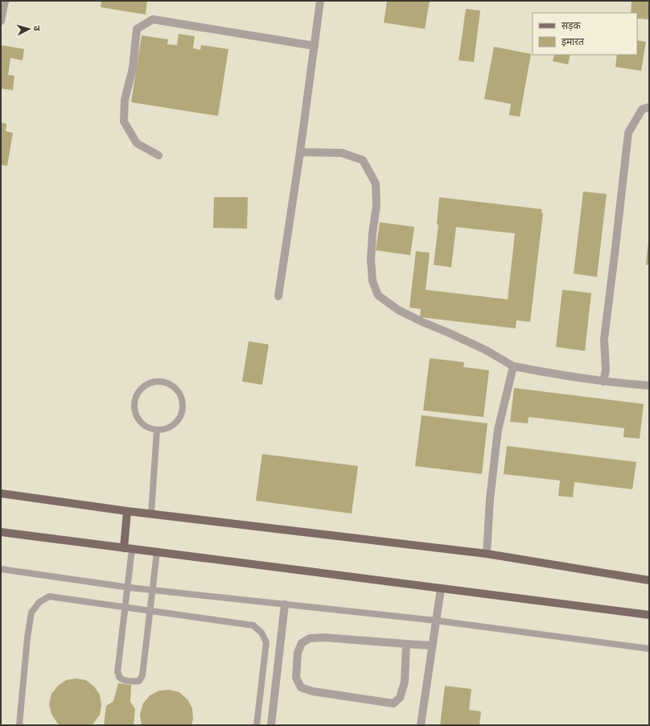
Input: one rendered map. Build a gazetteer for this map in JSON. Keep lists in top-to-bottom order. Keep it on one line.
{"legend":["सड़क","इमारत"],"north":"right"}
